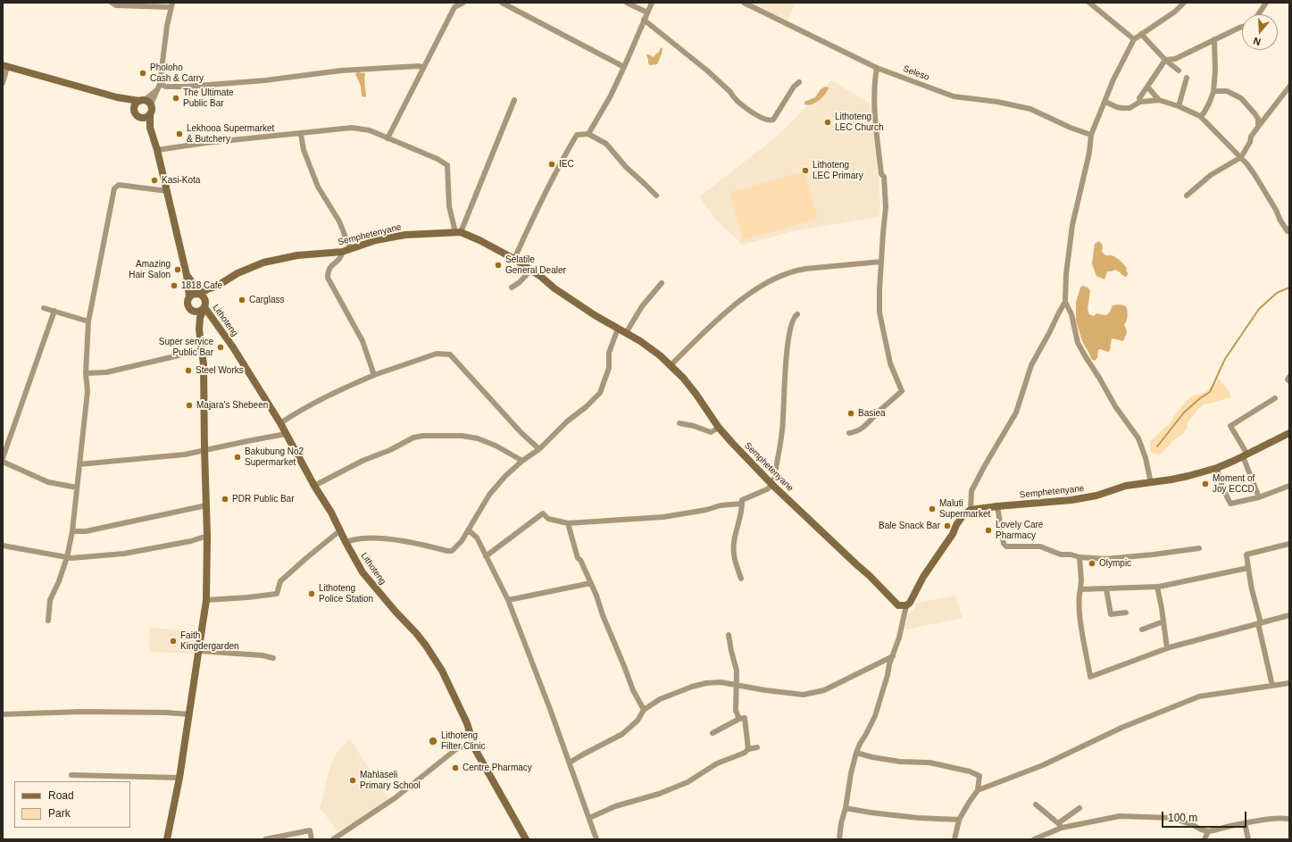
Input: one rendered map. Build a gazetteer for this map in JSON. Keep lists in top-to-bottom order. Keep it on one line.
{"streets":{"main road":["Semphetenyane","Lithoteng"],"street":["Seleso"]},"places":["Pholoho Cash & Carry","The Ultimate Public Bar","Lithoteng LEC Church","Lekhooa Supermarket & Butchery","IEC","Lithoteng LEC Primary","Kasi-Kota","Selatile General Dealer","Amazing Hair Salon","1818 Cafe","Carglass","Super service Public Bar","Steel Works","Majara's Shebeen","Basiea","Bakubung No2 Supermarket","Moment of Joy ECCD","PDR Public Bar","Maluti Supermarket","Bale Snack Bar","Lovely Care Pharmacy","Olympic","Lithoteng Police Station","Faith Kingdergarden","Lithoteng Filter Clinic","Centre Pharmacy","Mahlaseli Primary School"],"legend":["Road","Park"],"scale_bar":"100 m","north":"bottom"}
